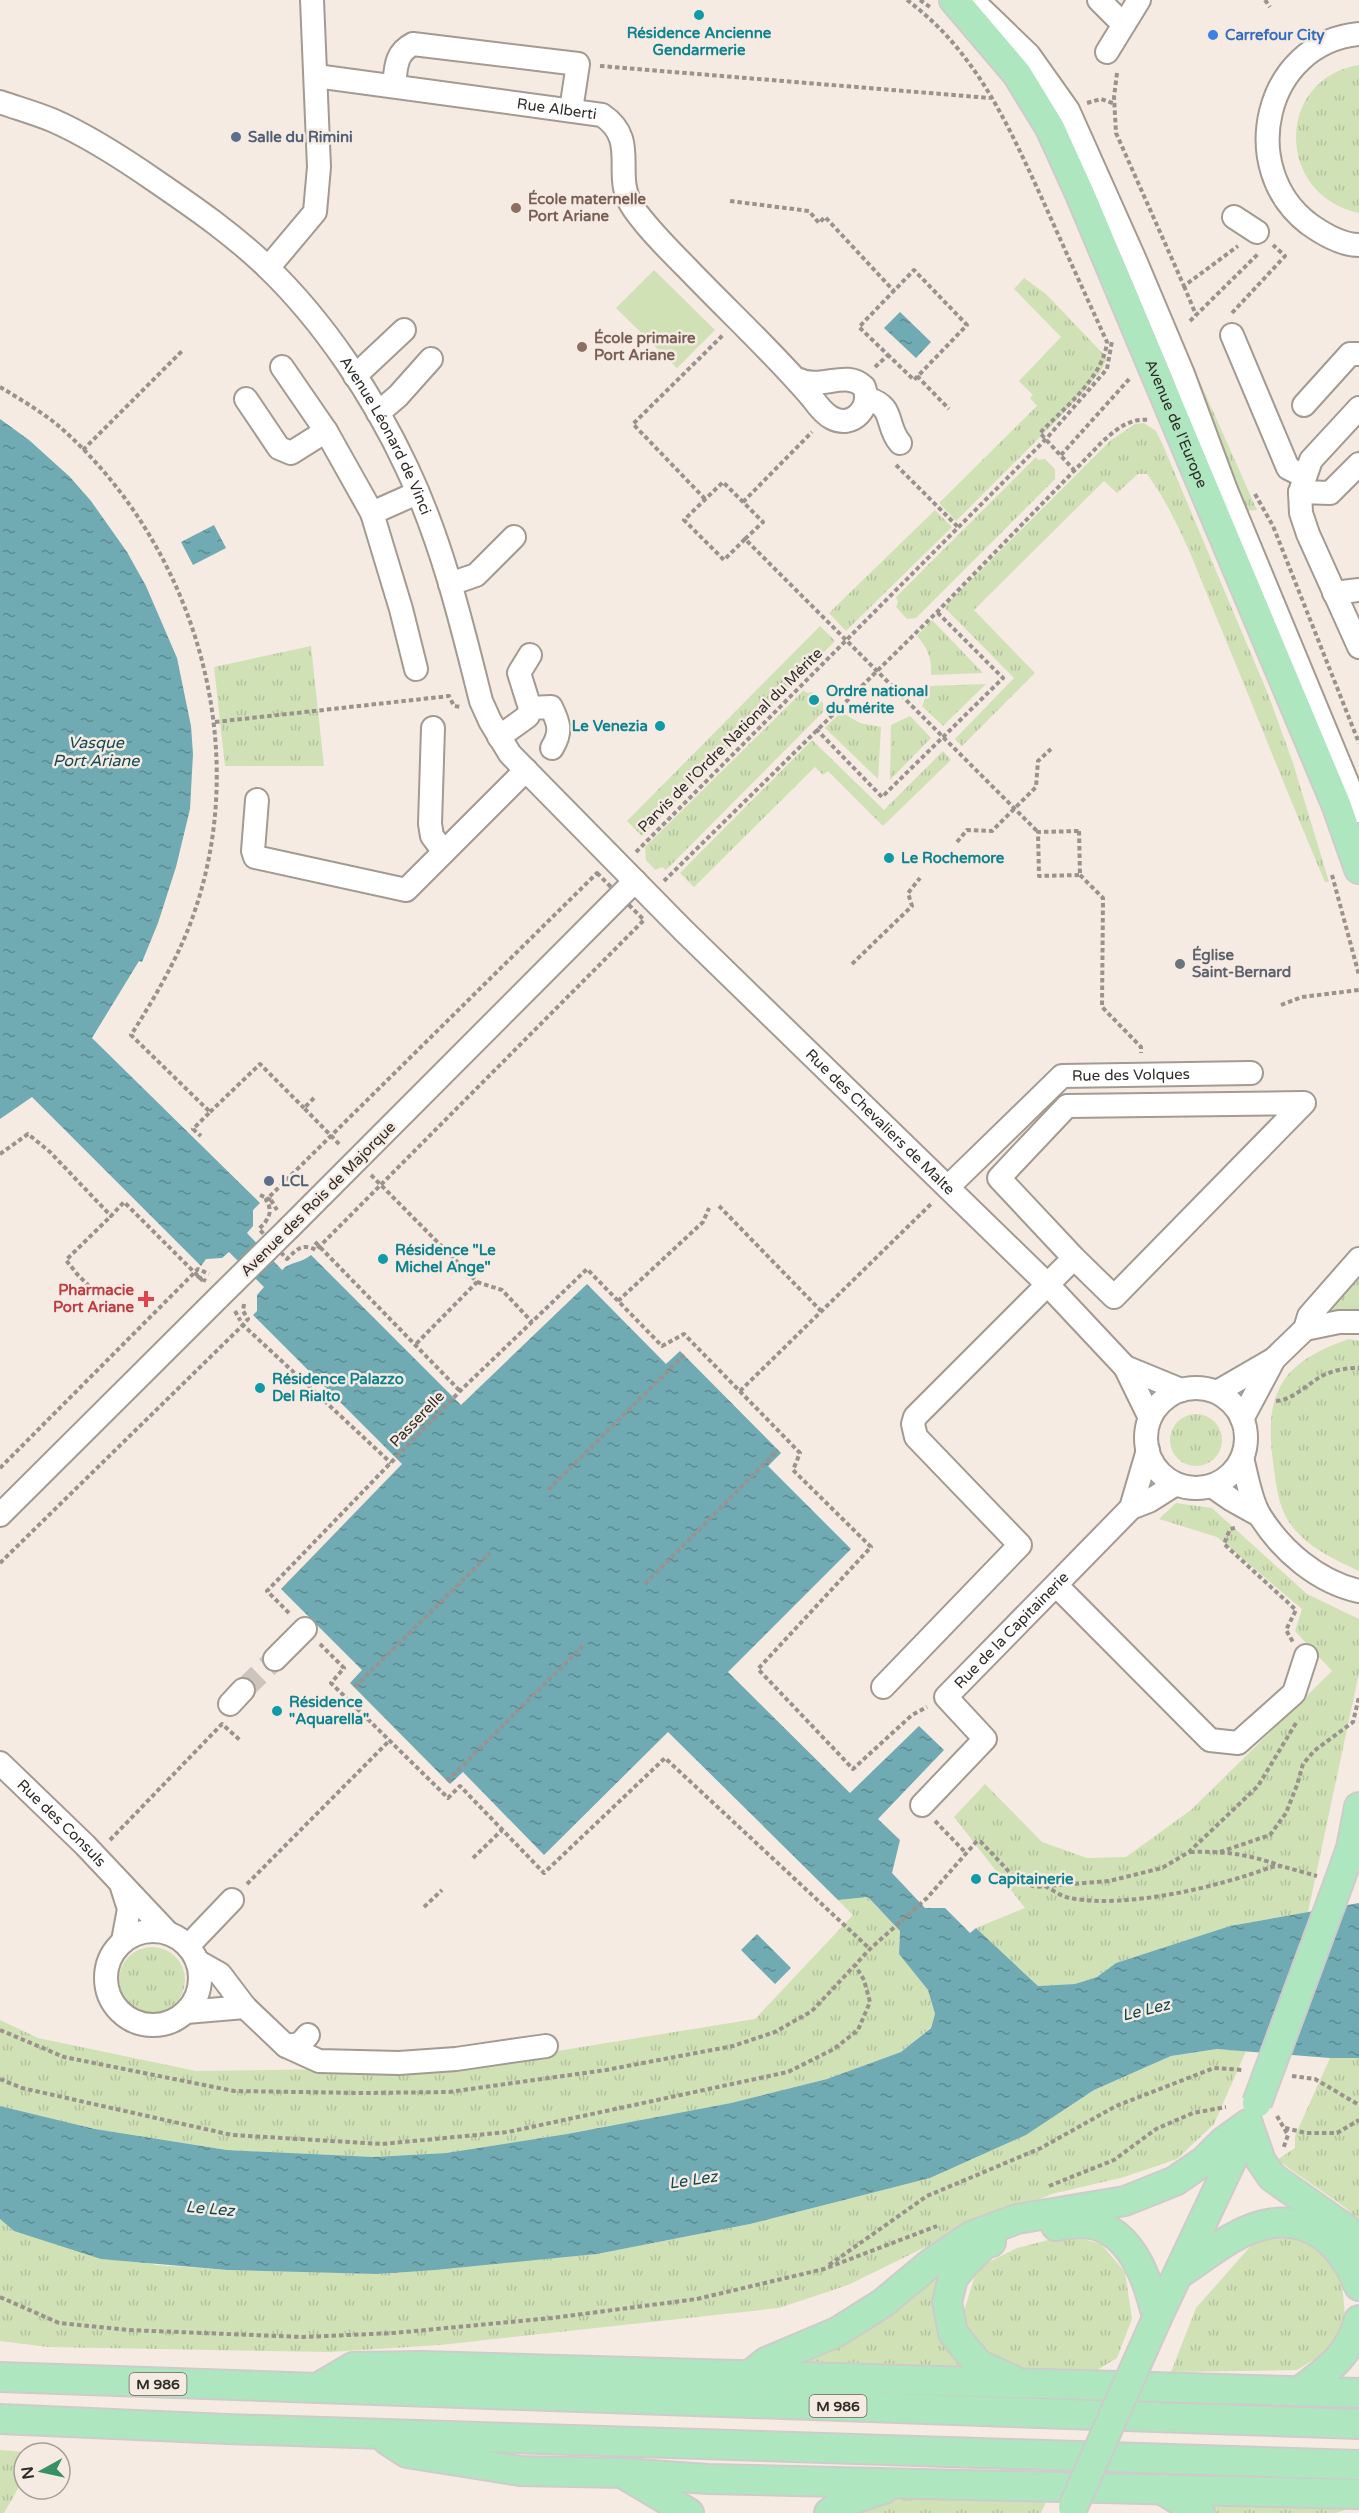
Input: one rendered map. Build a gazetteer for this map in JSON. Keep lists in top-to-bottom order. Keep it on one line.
{"streets":{"main road":["Avenue de l'Europe","M 986"],"street":["Rue Alberti","Avenue Léonard de Vinci","Rue des Volques","Rue des Chevaliers de Malte","Avenue des Rois de Majorque","Rue de la Capitainerie","Rue des Consuls"],"path":["Parvis de l'Ordre National du Mérite","Passerelle"]},"crossings":[["Avenue Léonard de Vinci","Rue des Chevaliers de Malte"],["Avenue Léonard de Vinci","Avenue des Rois de Majorque"],["Rue des Volques","Rue des Chevaliers de Malte"],["Rue des Chevaliers de Malte","Avenue des Rois de Majorque"]],"water":["Vasque Port Ariane","Le Lez"],"places":{"other":["Résidence Ancienne Gendarmerie","Carrefour City","Salle du Rimini","École maternelle Port Ariane","École primaire Port Ariane","Ordre national du mérite","Le Venezia","Le Rochemore","Église Saint-Bernard","LCL","Résidence \"Le Michel Ange\"","Résidence Palazzo Del Rialto","Résidence \"Aquarella\"","Capitainerie"],"health":["Pharmacie Port Ariane"]},"north":"left"}
